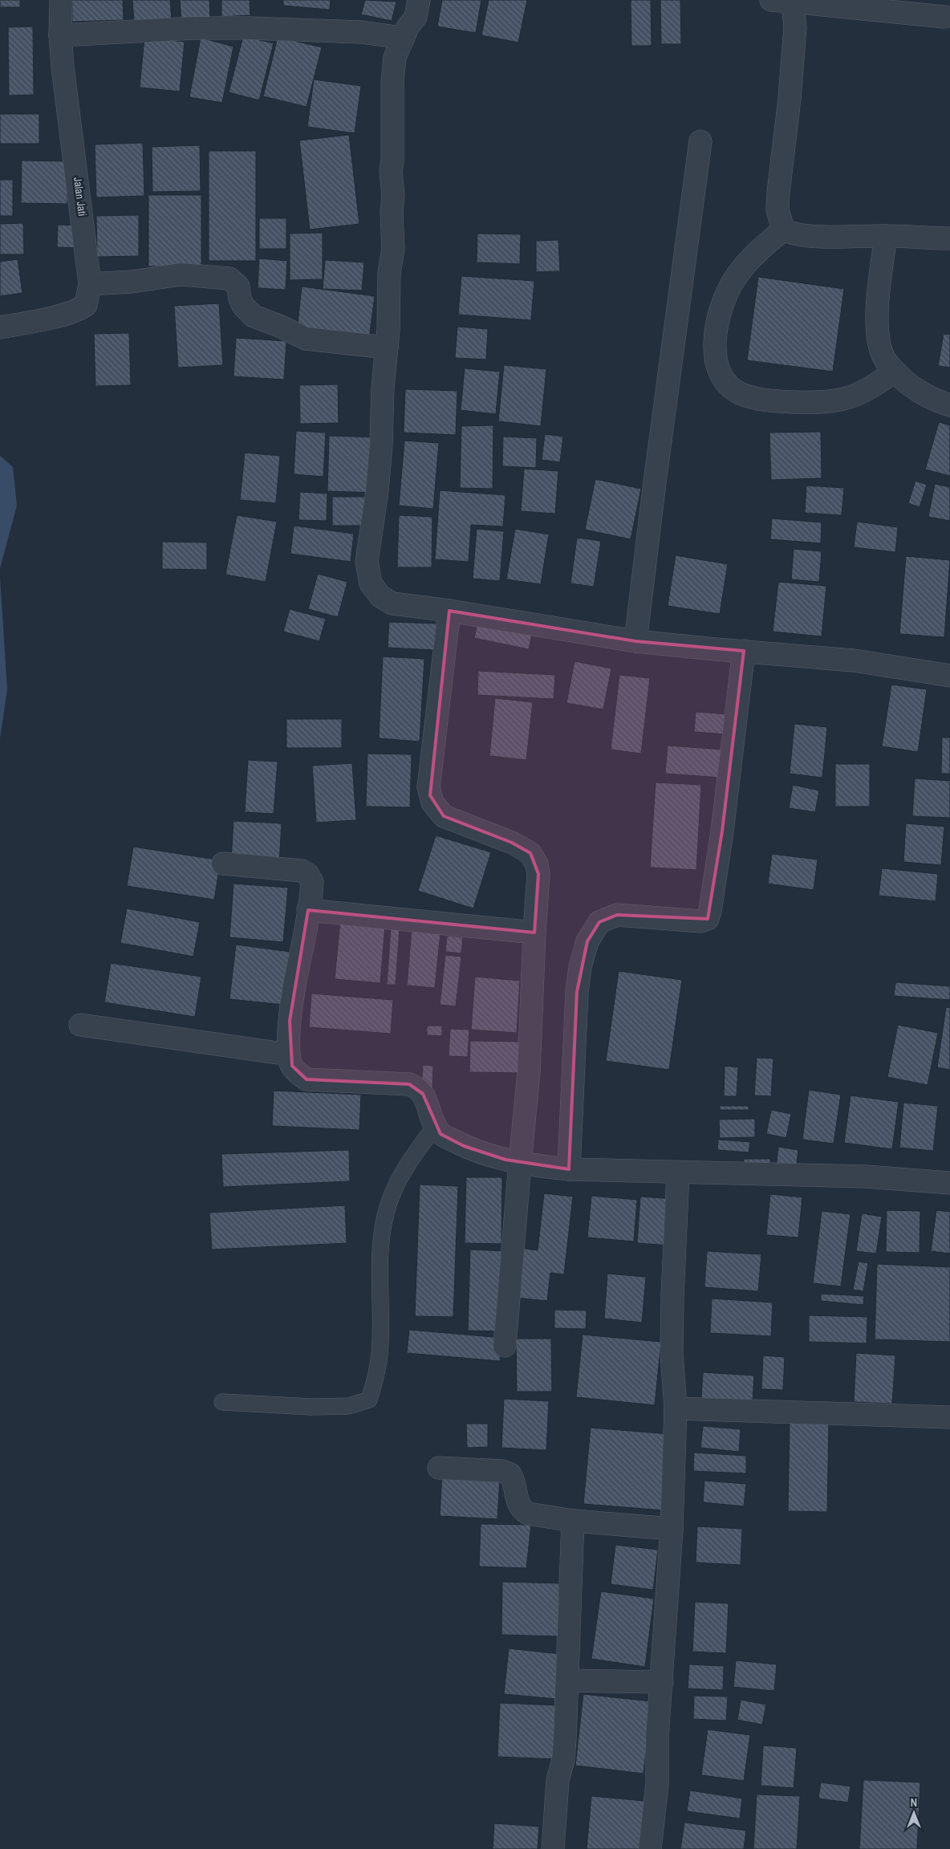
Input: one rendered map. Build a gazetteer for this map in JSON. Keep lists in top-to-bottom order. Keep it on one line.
{"streets":{"street":["Jalan Jati"]},"north":"top"}
